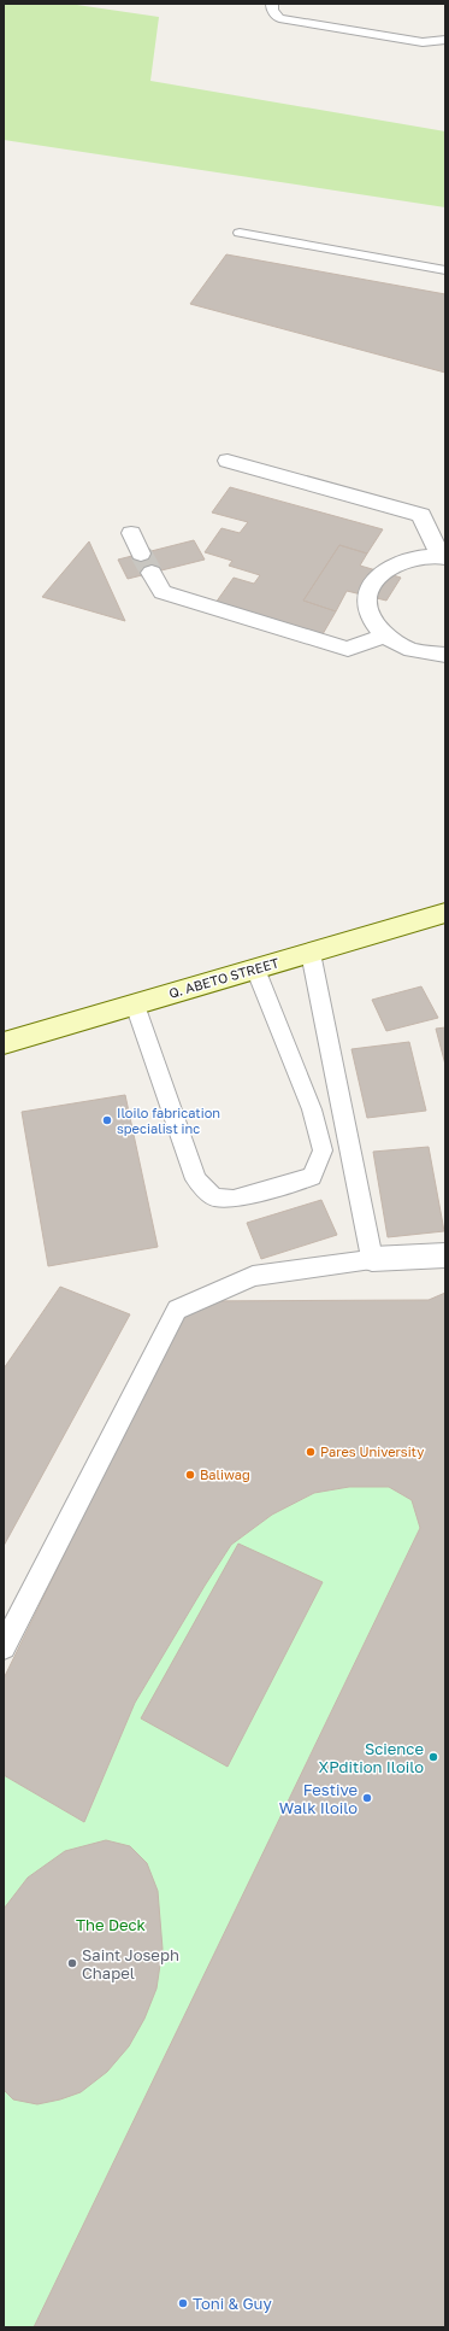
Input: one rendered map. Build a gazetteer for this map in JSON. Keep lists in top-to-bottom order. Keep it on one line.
{"streets":{"main road":["Q. ABETO STREET"]},"parks":["The Deck"],"places":["Iloilo fabrication specialist inc","Pares University","Baliwag","Science XPdition Iloilo","Festive Walk Iloilo","Saint Joseph Chapel","Toni & Guy"]}
